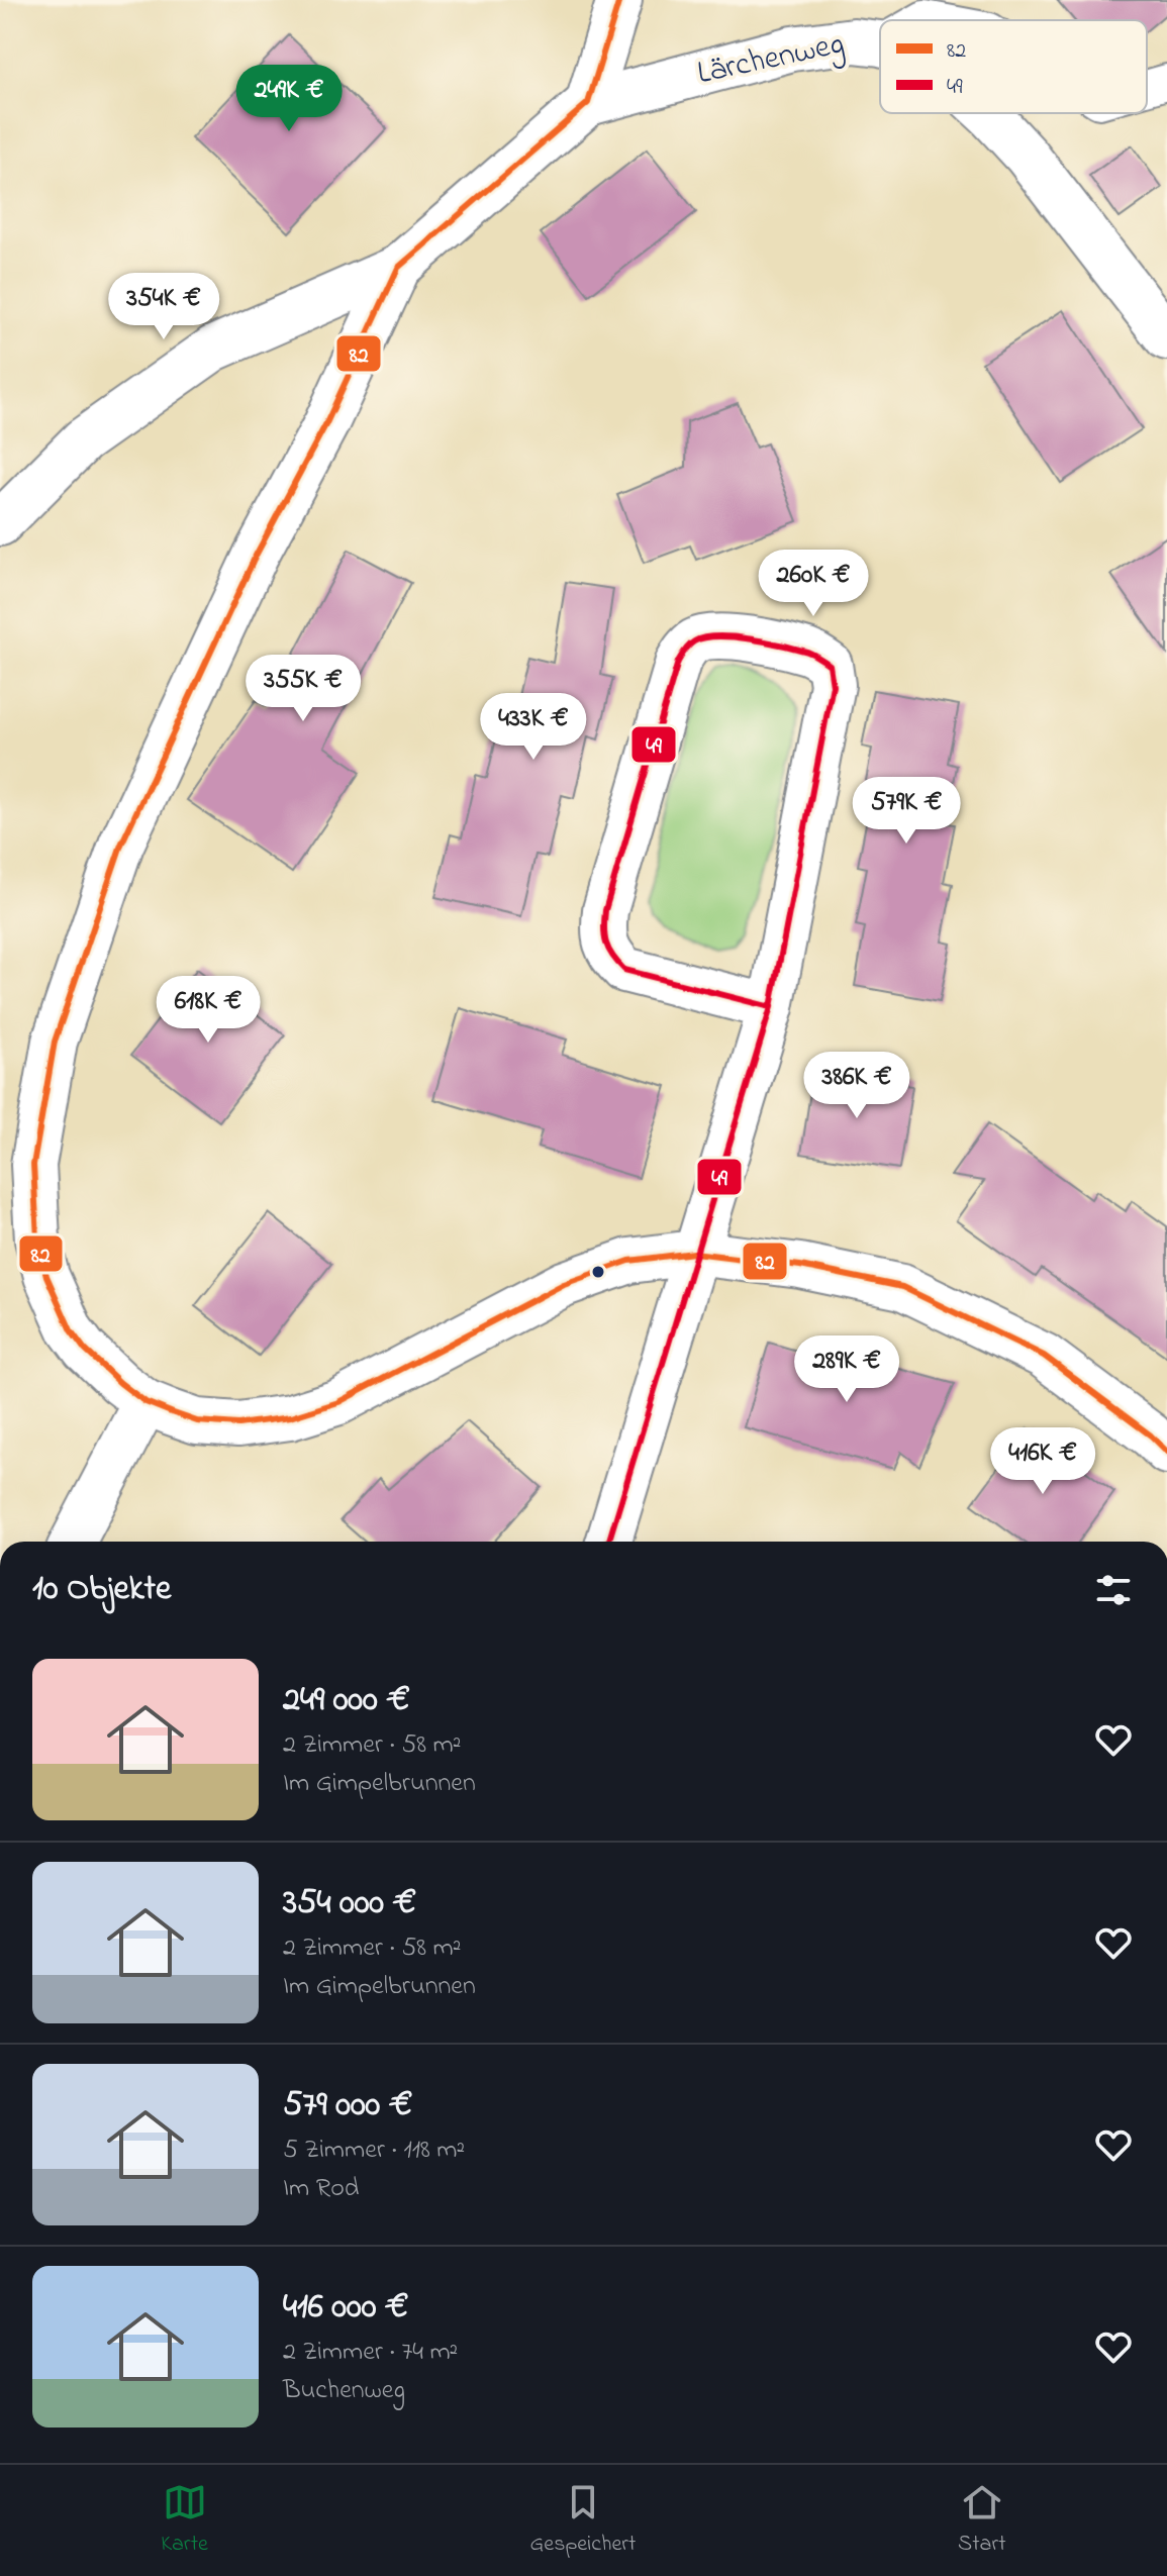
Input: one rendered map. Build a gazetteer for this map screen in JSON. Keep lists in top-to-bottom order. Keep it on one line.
{"streets":{"street":["Lärchenweg"]},"lines":["transit line 82","transit line 49"],"legend":["82","49"],"page":{"price":["249K €","354K €","260K €","355K €","433K €","579K €","618K €","386K €","289K €","416K €"],"heading":"10 Objekte","list":[{"name":"249 000 €","note":"2 Zimmer · 58 m² · Im Gimpelbrunnen"},{"name":"354 000 €","note":"2 Zimmer · 58 m² · Im Gimpelbrunnen"},{"name":"579 000 €","note":"5 Zimmer · 118 m² · Im Rod"},{"name":"416 000 €","note":"2 Zimmer · 74 m² · Buchenweg"}],"tabs":["Karte","Gespeichert","Start"]}}
